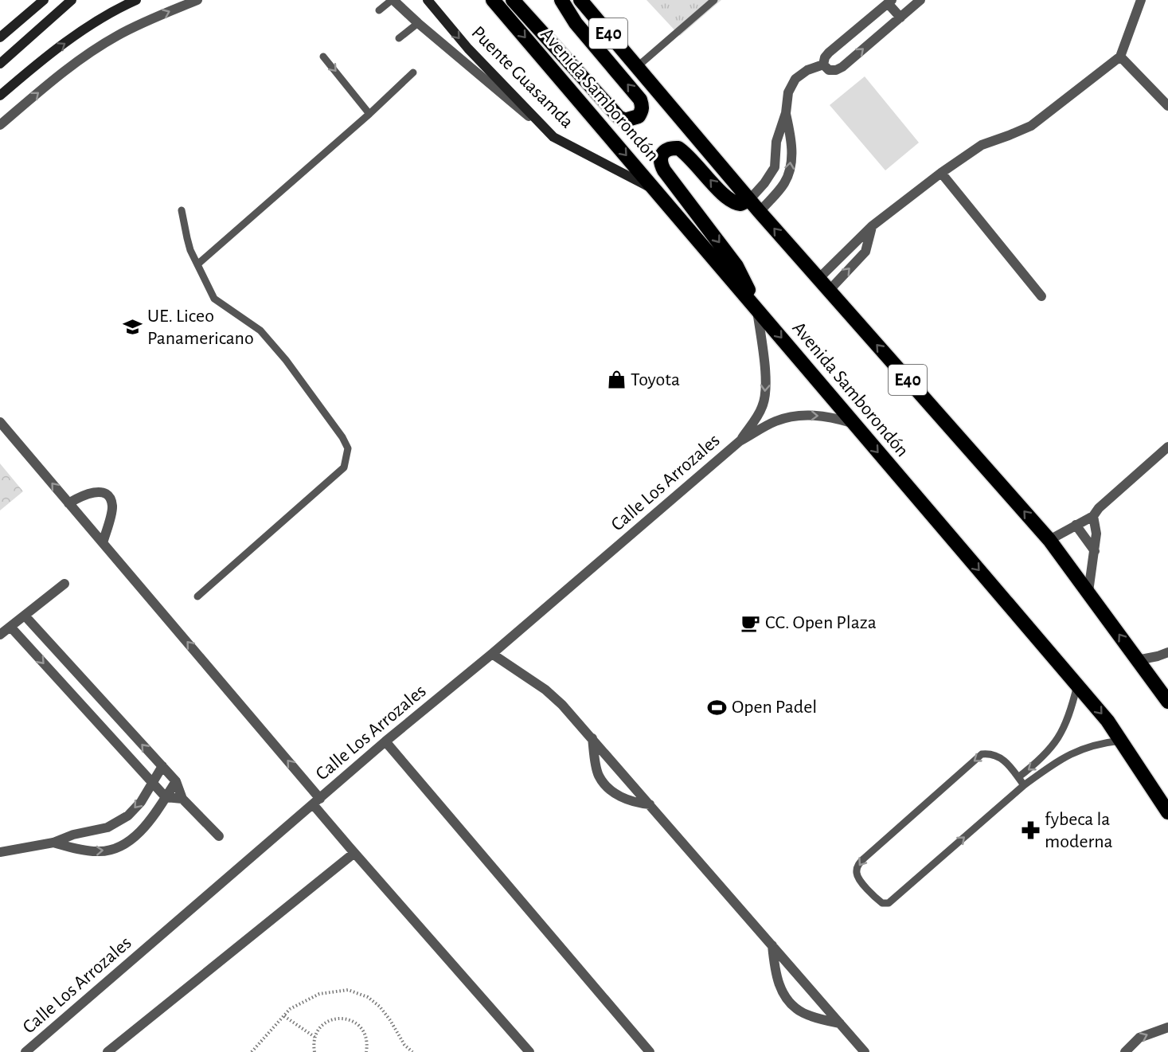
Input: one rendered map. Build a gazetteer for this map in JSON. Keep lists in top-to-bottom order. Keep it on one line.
{"streets":{"highway":["E40","Avenida Samborondón"],"main road":["Puente Guasamda"],"street":["Calle Los Arrozales"]},"crossings":[["Puente Guasamda","Avenida Samborondón"],["Avenida Samborondón","Calle Los Arrozales"]],"one_way":["Puente Guasamda"],"places":{"school or university":["UE. Liceo Panamericano"],"shop":["Toyota"],"cafe":["CC. Open Plaza"],"sports":["Open Padel"],"pharmacy":["fybeca la moderna"]}}
